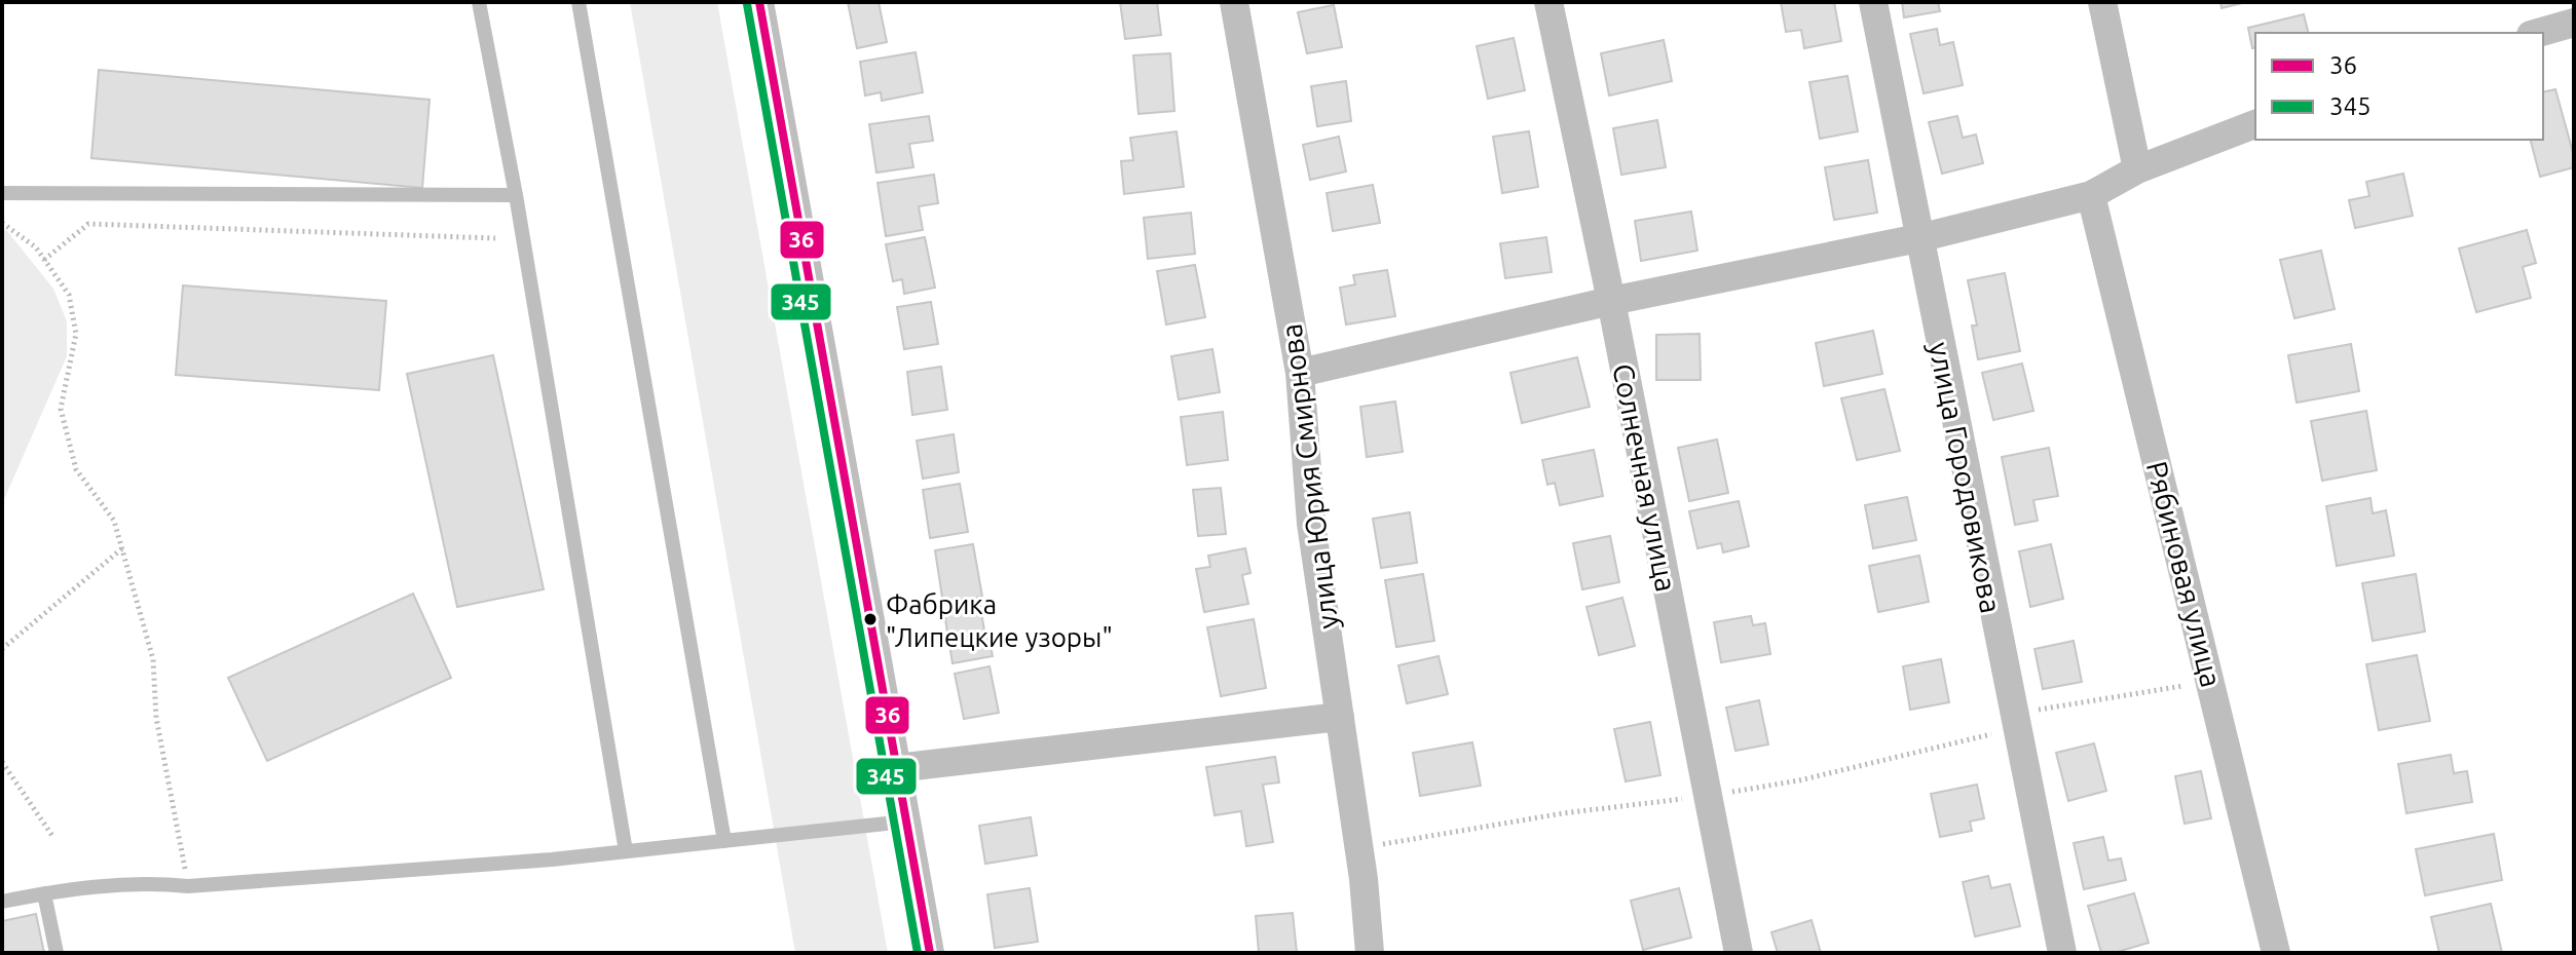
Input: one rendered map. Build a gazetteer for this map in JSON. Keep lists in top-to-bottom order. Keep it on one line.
{"streets":{"street":["улица Юрия Смирнова","Солнечная улица","улица Городовикова","Рябиновая улица"]},"places":["Фабрика \"Липецкие узоры\""],"lines":["transit line 36","transit line 345"],"legend":["36","345"]}
